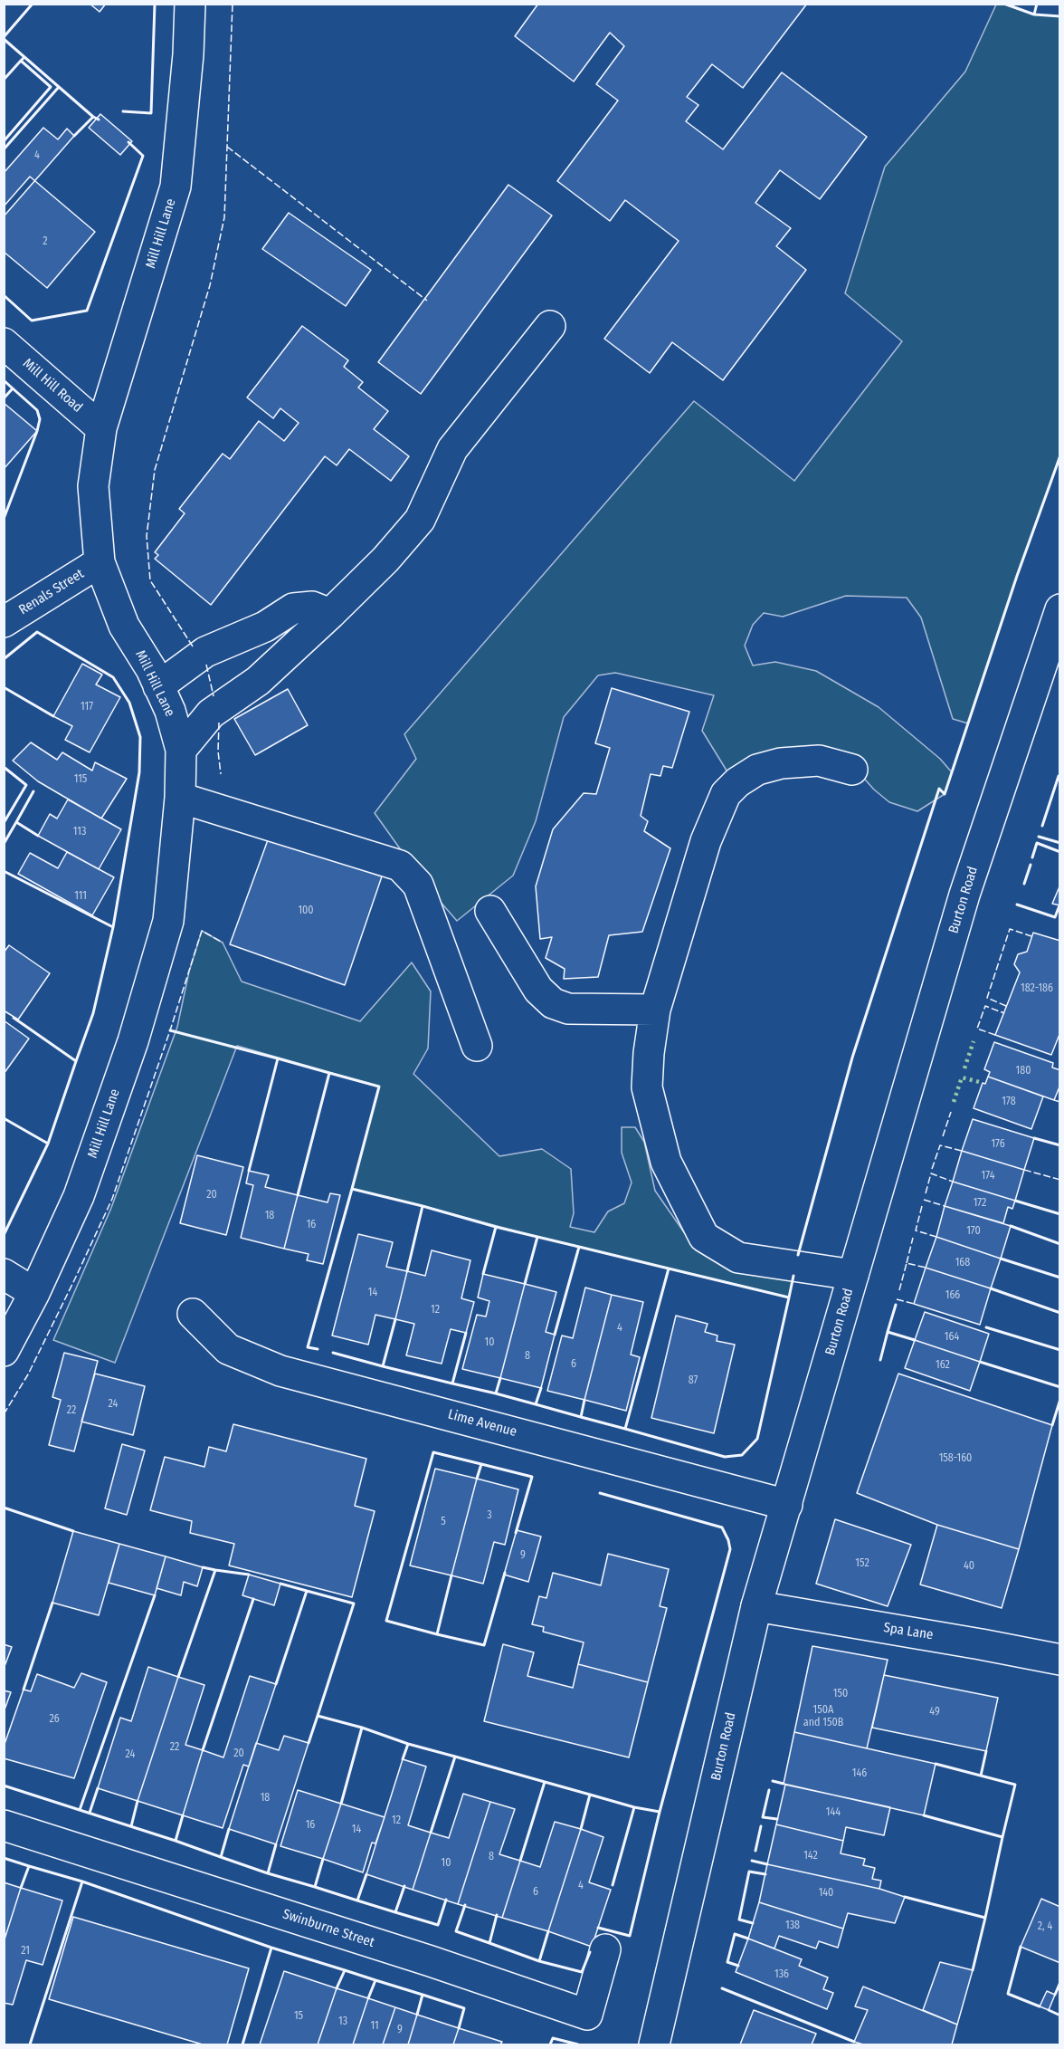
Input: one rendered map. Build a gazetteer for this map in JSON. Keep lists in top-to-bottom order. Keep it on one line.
{"streets":{"street":["Mill Hill Lane","Mill Hill Road","Renals Street","Burton Road","Lime Avenue","Spa Lane","Swinburne Street"]},"crossings":[["Mill Hill Lane","Mill Hill Road"],["Mill Hill Lane","Renals Street"],["Burton Road","Lime Avenue"],["Burton Road","Spa Lane"]],"house_numbers":["4","2","117","115","113","111","100","182-186","180","178","176","174","20","172","18","16","170","168","14","166","12","4","164","10","8","6","162","87","24","22","158-160","3","5","9","152","40","150","150A and 150B","49","26","22","20","24","146","18","144","12","16","14","142","8","10","4","6","140","138","2, 4","21","136","15","13","11","9"]}
